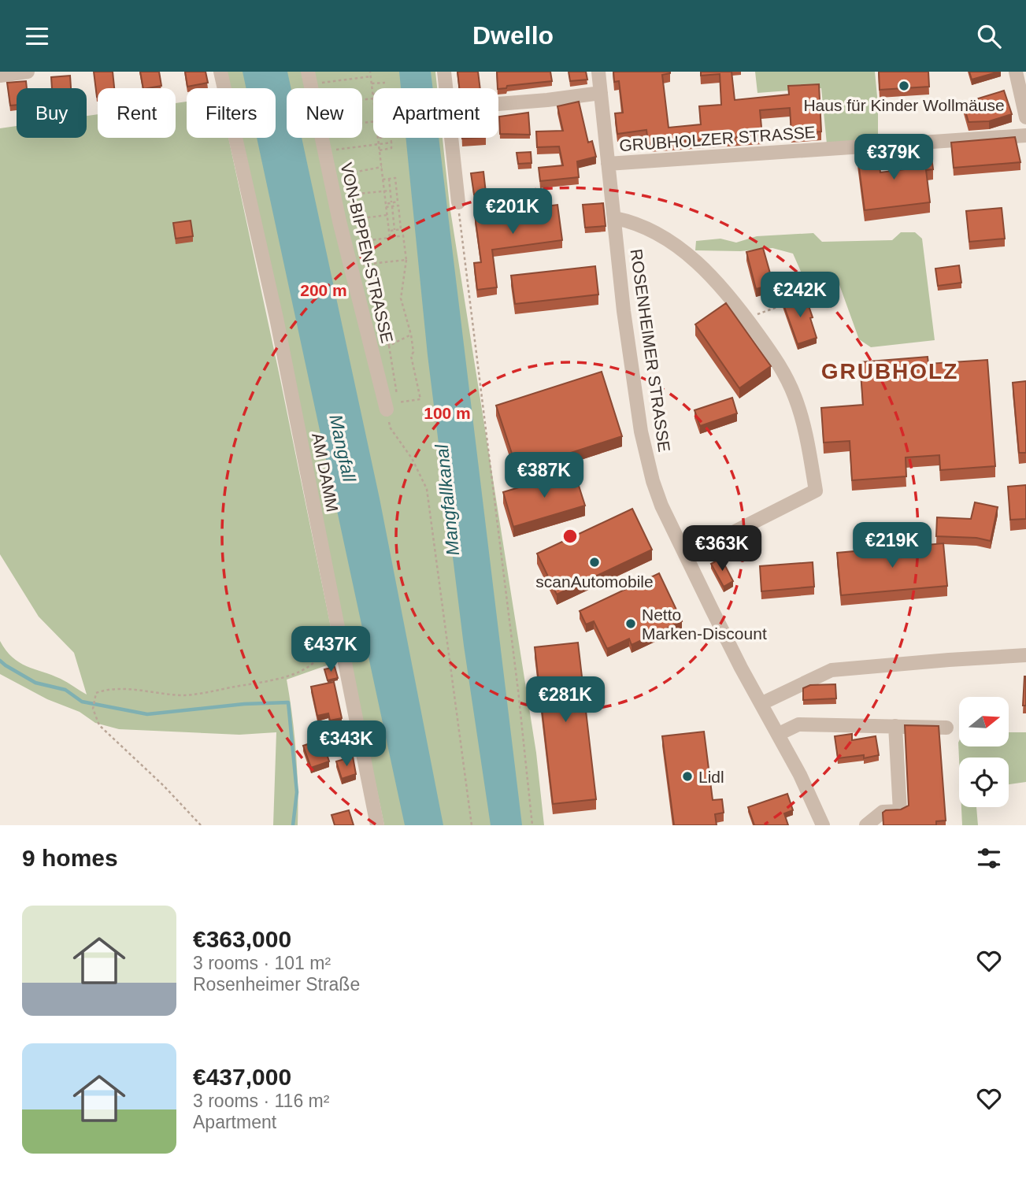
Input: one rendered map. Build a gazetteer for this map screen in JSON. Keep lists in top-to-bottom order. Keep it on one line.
{"streets":{"street":["GRUBHOLZER STRASSE","VON-BIPPEN-STRASSE","ROSENHEIMER STRASSE","AM DAMM"]},"crossings":[["GRUBHOLZER STRASSE","ROSENHEIMER STRASSE"]],"districts":["GRUBHOLZ"],"water":["Mangfall","Mangfallkanal"],"places":["Haus für Kinder Wollmäuse","scanAutomobile","Netto Marken-Discount","Lidl"],"north":"right","page":{"header":"Dwello","chip":["Buy","Rent","Filters","New","Apartment"],"price":["€379K","€201K","€242K","€387K","€219K","€363K","€437K","€281K","€343K"],"heading":"9 homes","list":[{"name":"€363,000","note":"3 rooms · 101 m² · Rosenheimer Straße"},{"name":"€437,000","note":"3 rooms · 116 m² · Apartment"}]},"rings":["200 m","100 m"]}
